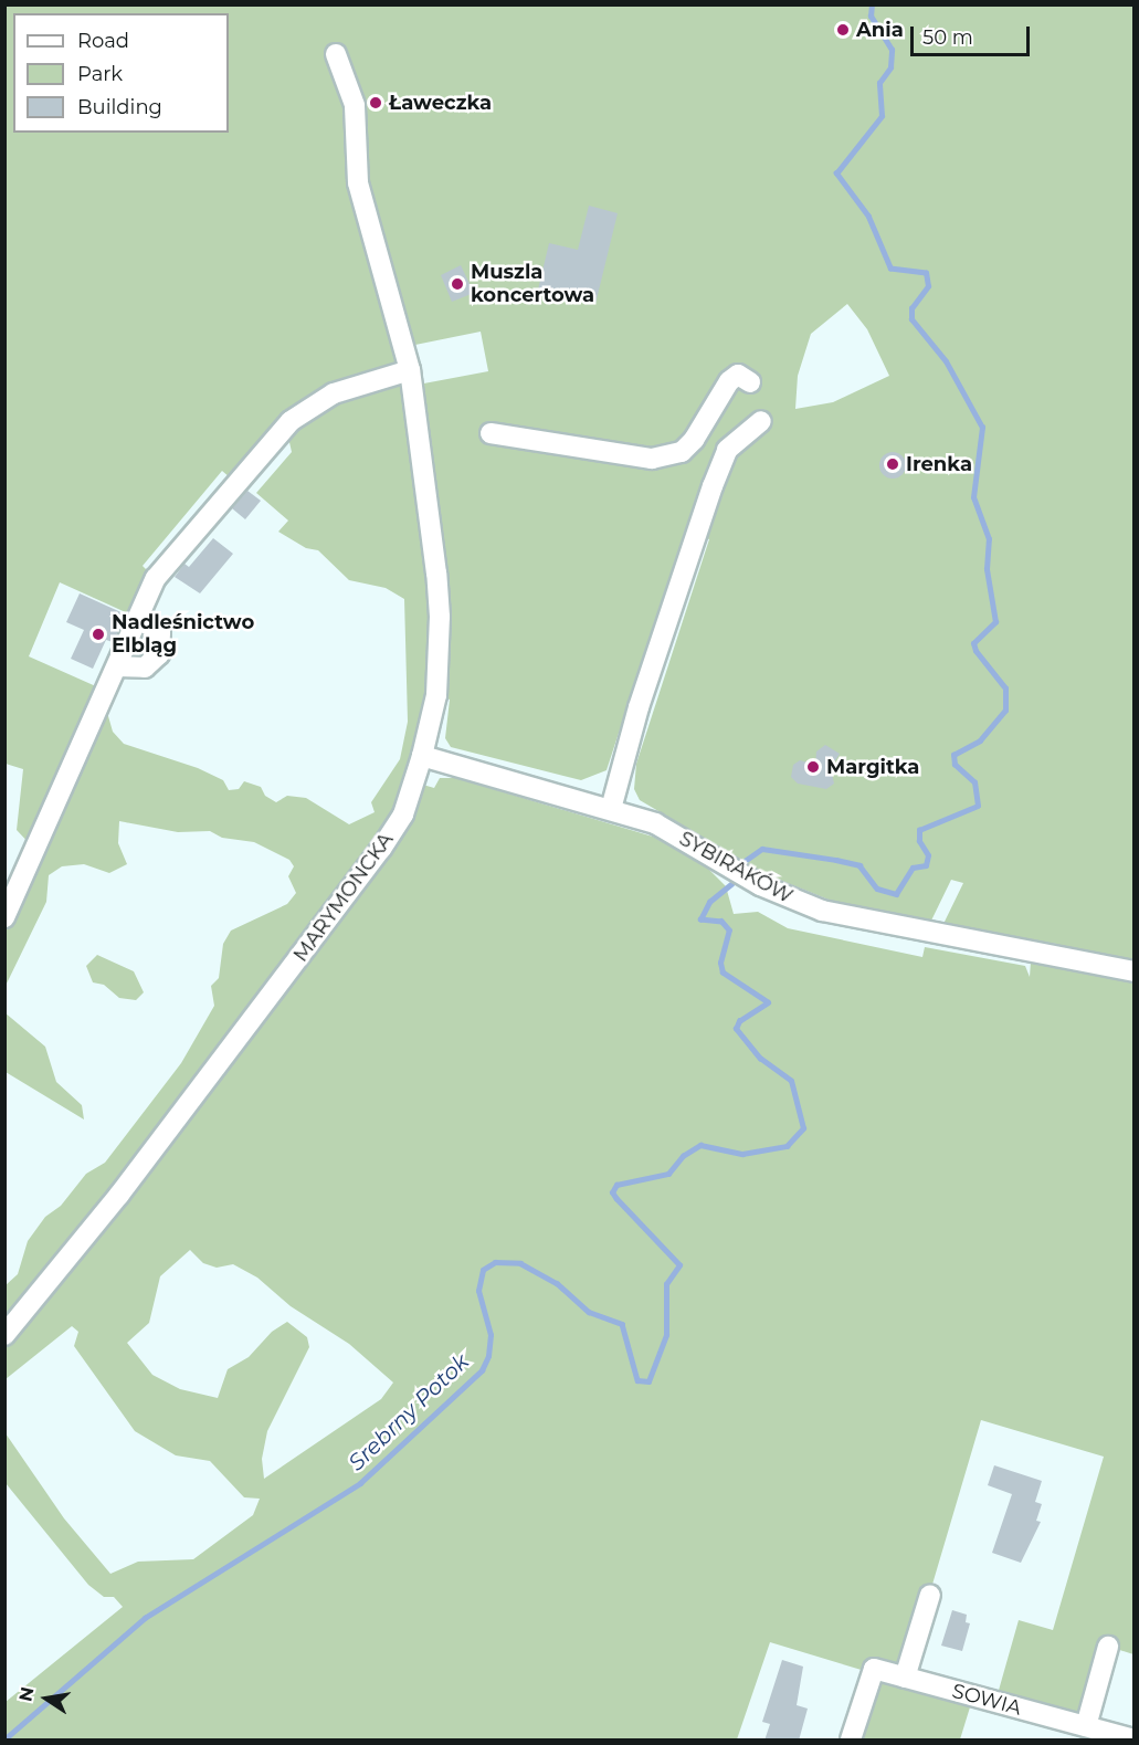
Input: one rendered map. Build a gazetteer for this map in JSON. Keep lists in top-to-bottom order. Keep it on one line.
{"streets":{"street":["SYBIRAKÓW","MARYMONCKA","SOWIA"]},"crossings":[["SYBIRAKÓW","MARYMONCKA"]],"water":["Srebrny Potok"],"places":["Ania","Ławeczka","Muszla koncertowa","Irenka","Nadleśnictwo Elbląg","Margitka"],"legend":["Road","Park","Building"],"scale_bar":"50 m","north":"left"}
